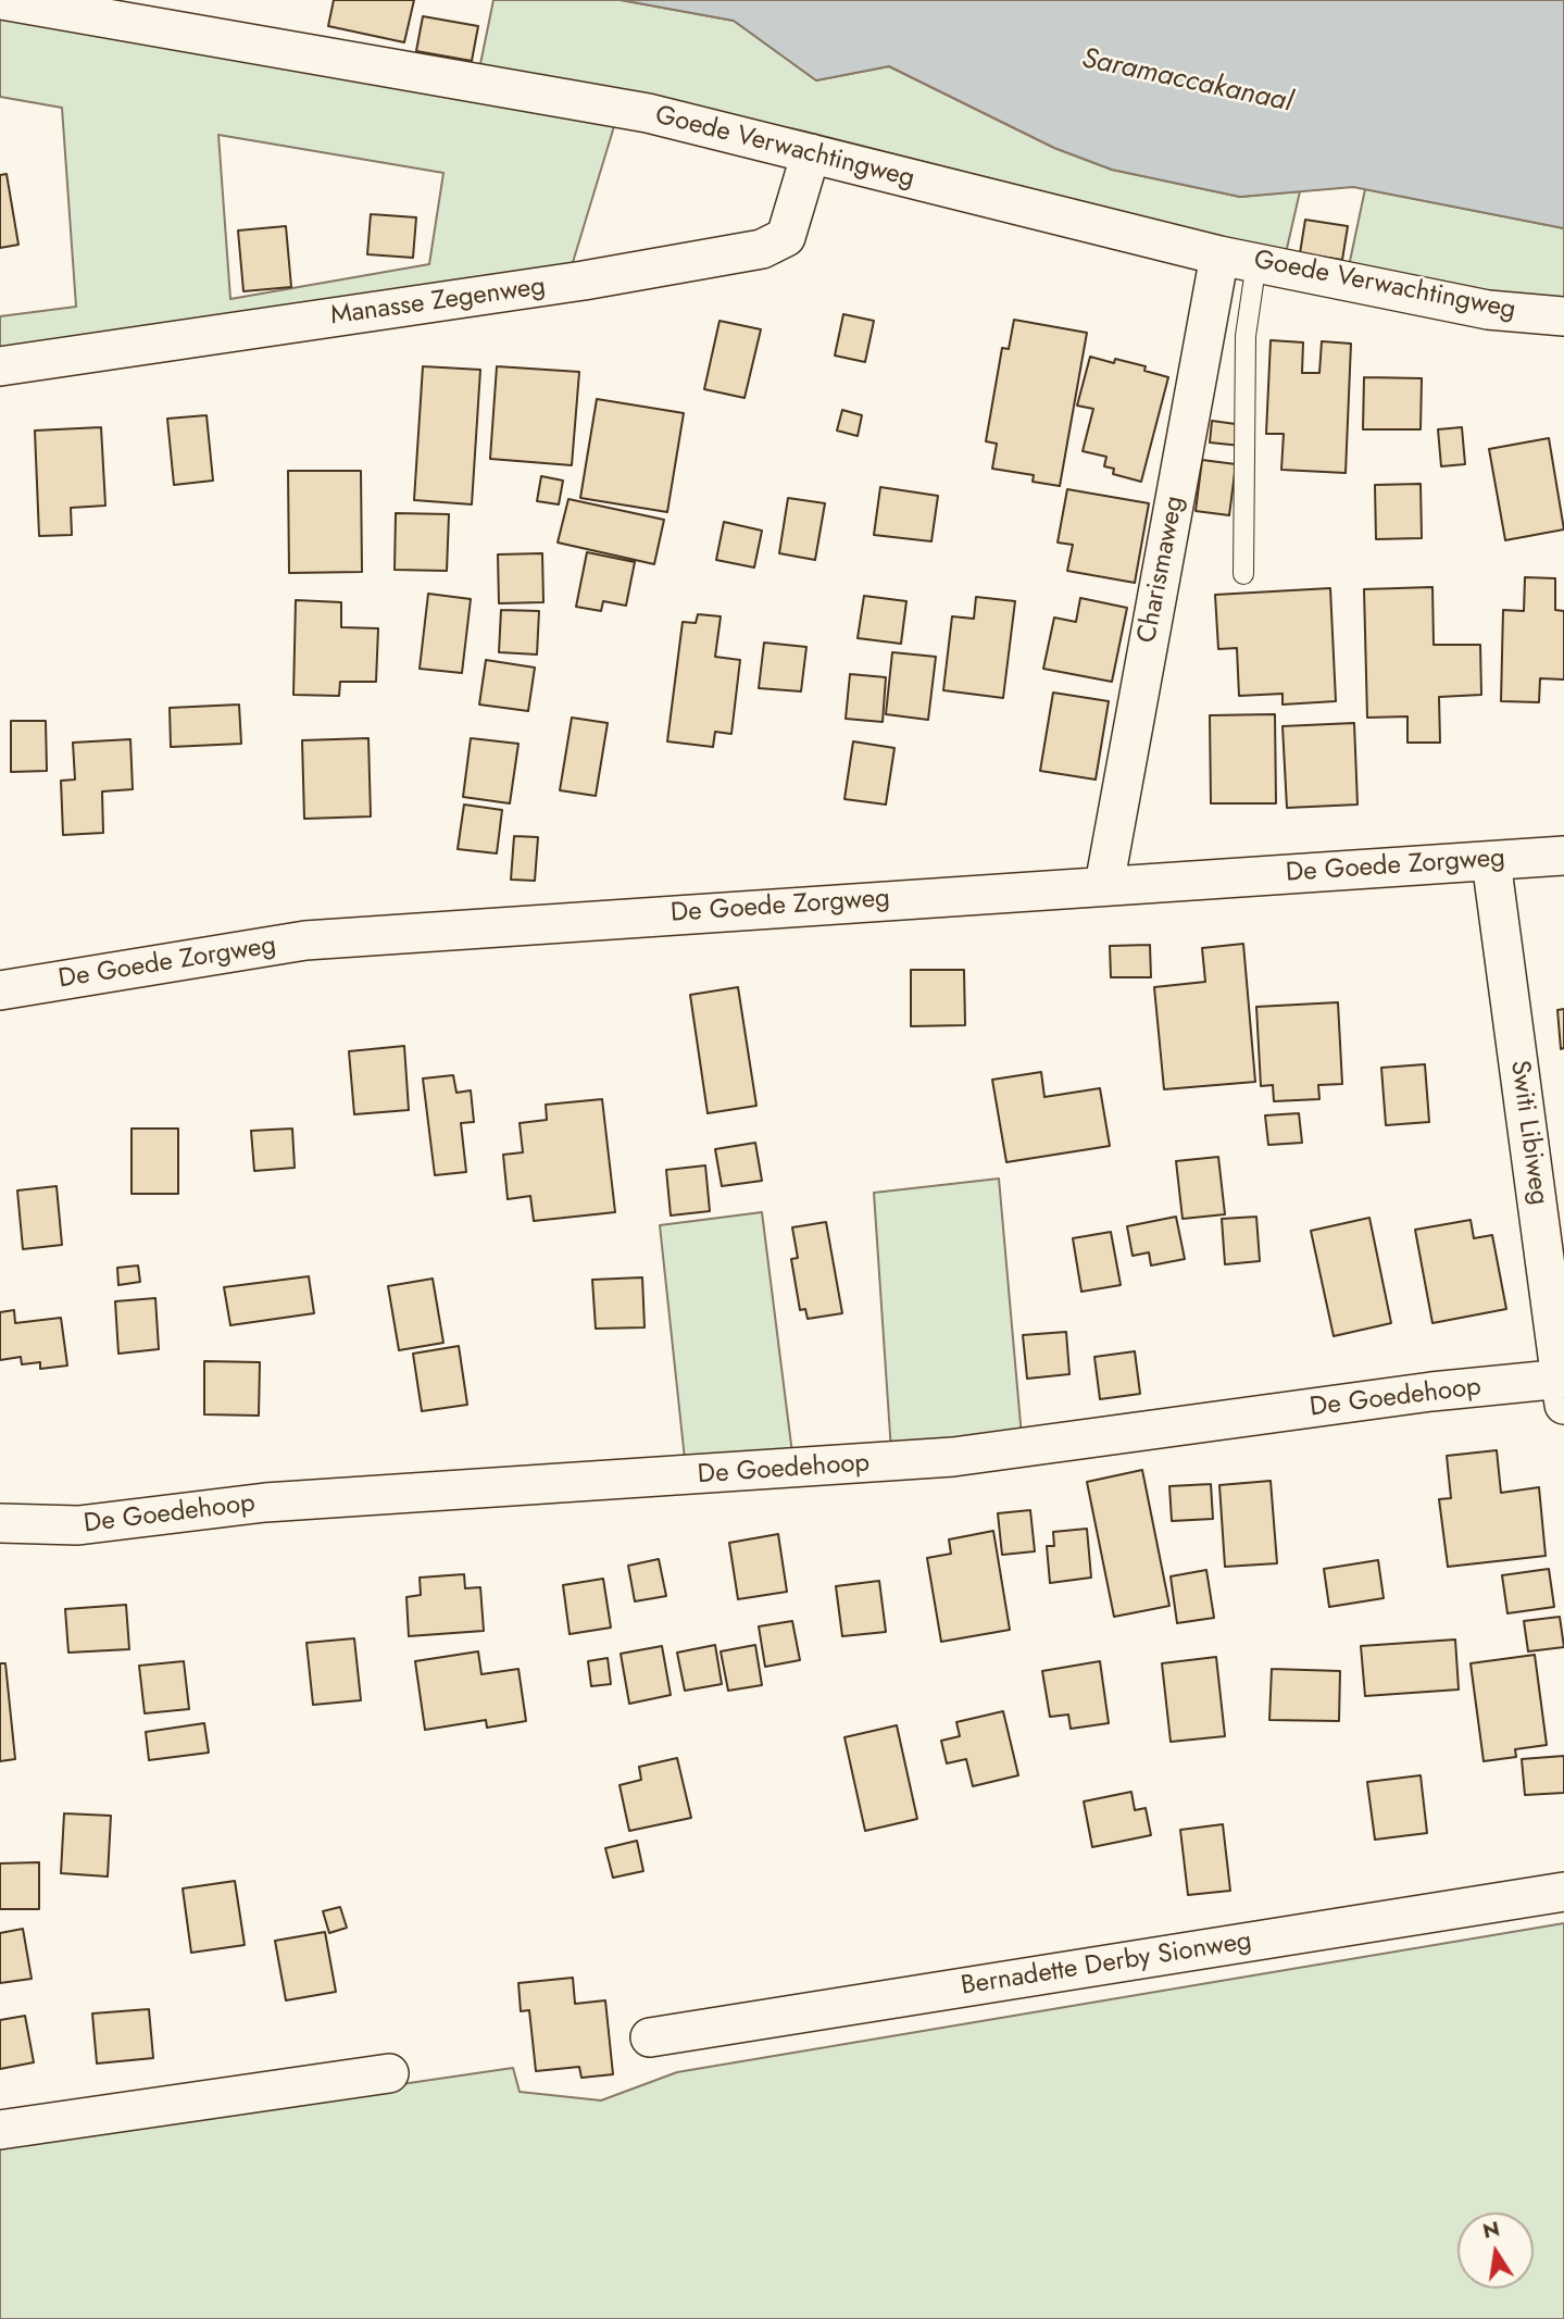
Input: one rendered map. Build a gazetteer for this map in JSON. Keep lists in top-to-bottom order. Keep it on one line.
{"streets":{"street":["Goede Verwachtingweg","Manasse Zegenweg","Charismaweg","De Goede Zorgweg","Switi Libiweg","De Goedehoop","Bernadette Derby Sionweg"]},"crossings":[["Goede Verwachtingweg","Manasse Zegenweg"],["Goede Verwachtingweg","Charismaweg"],["Charismaweg","De Goede Zorgweg"],["De Goede Zorgweg","Switi Libiweg"],["Switi Libiweg","De Goedehoop"]],"water":["Saramaccakanaal"],"north":"top"}
